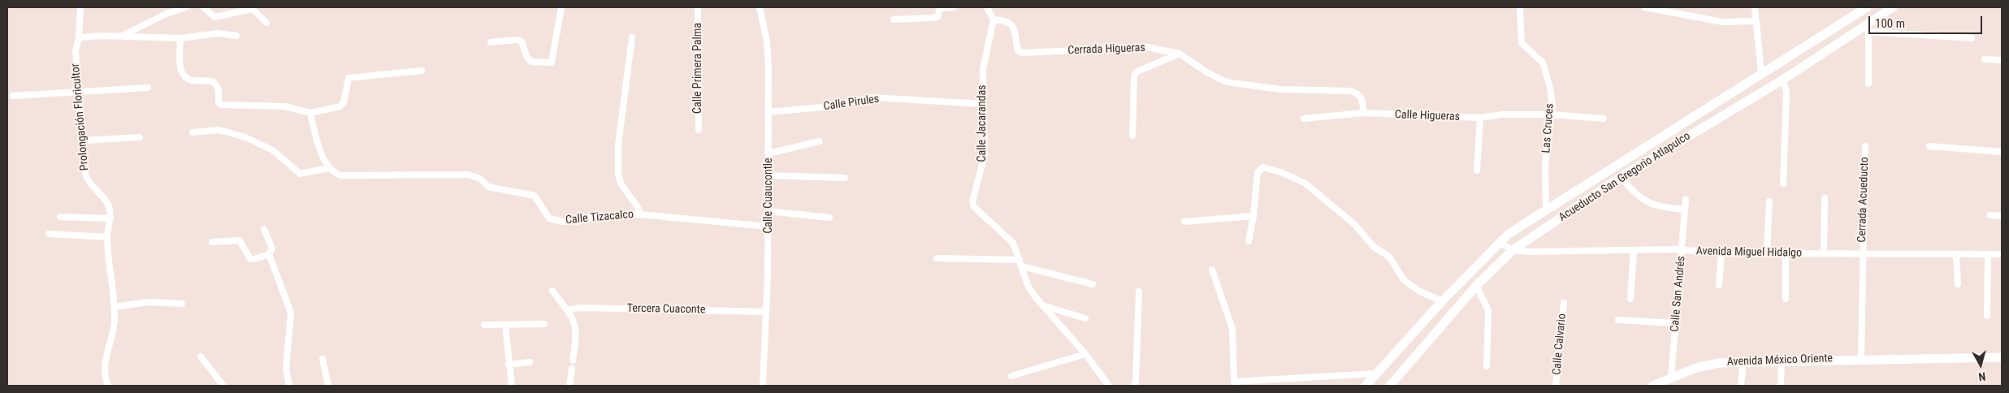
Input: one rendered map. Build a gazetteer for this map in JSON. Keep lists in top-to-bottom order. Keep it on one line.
{"streets":{"street":["Cerrada Higueras","Calle Primera Palma","Calle Pirules","Calle Higueras","Prolongación Floricultor","Calle Jacarandas","Las Cruces","Acueducto San Gregorio Atlapulco","Calle Cuaucontle","Cerrada Acueducto","Calle Tizacalco","Avenida Miguel Hidalgo","Calle San Andrés","Tercera Cuaconte","Calle Calvario","Avenida México Oriente"]},"crossings":[["Cerrada Higueras","Calle Higueras"],["Cerrada Higueras","Calle Jacarandas"],["Calle Pirules","Calle Jacarandas"],["Calle Pirules","Calle Cuaucontle"],["Calle Higueras","Las Cruces"],["Las Cruces","Acueducto San Gregorio Atlapulco"],["Acueducto San Gregorio Atlapulco","Avenida Miguel Hidalgo"],["Calle Cuaucontle","Calle Tizacalco"],["Calle Cuaucontle","Tercera Cuaconte"],["Cerrada Acueducto","Avenida Miguel Hidalgo"],["Cerrada Acueducto","Avenida México Oriente"],["Avenida Miguel Hidalgo","Calle San Andrés"],["Calle San Andrés","Avenida México Oriente"]],"scale_bar":"100 m","north":"bottom"}
